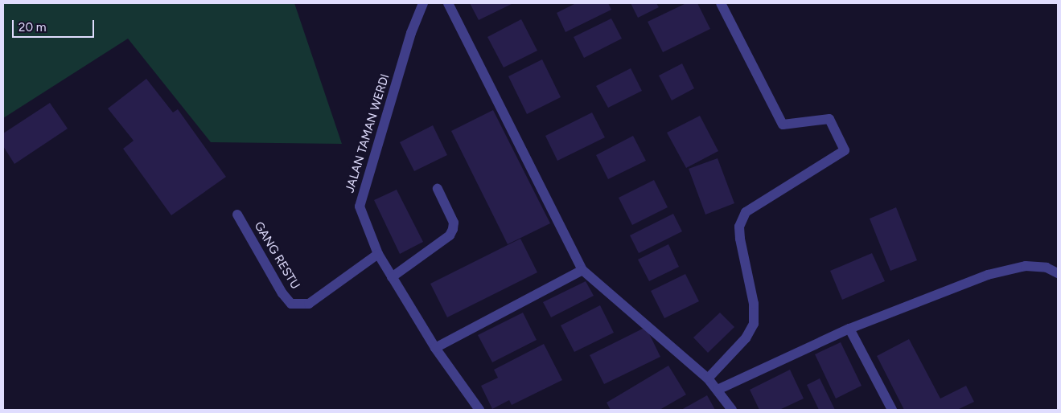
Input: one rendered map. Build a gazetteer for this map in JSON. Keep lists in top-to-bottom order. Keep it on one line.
{"streets":{"street":["JALAN TAMAN WERDI","GANG RESTU"]},"crossings":[["JALAN TAMAN WERDI","GANG RESTU"]],"scale_bar":"20 m"}
